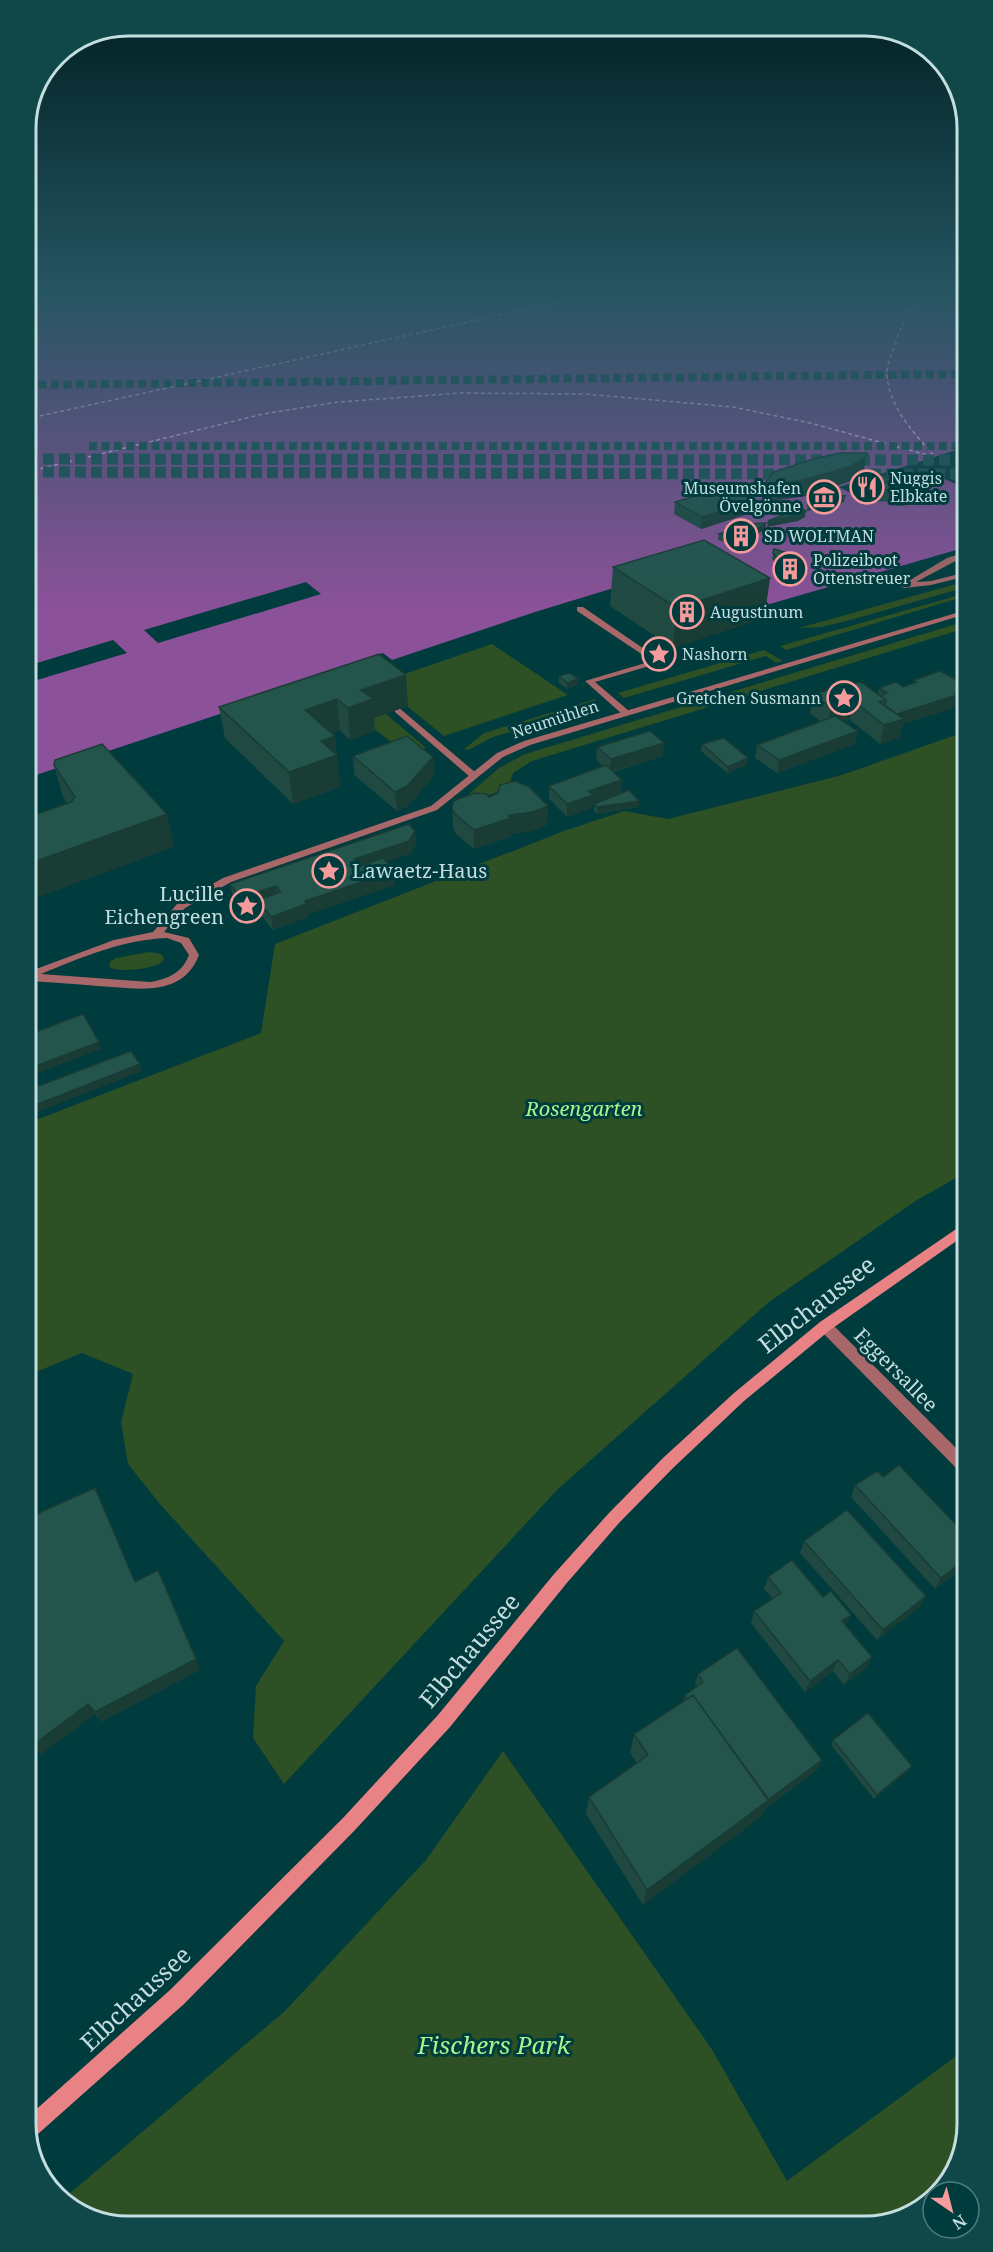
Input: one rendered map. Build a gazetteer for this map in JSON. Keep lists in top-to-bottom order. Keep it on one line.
{"streets":{"main road":["Elbchaussee"],"street":["Neumühlen","Eggersallee"]},"crossings":[["Elbchaussee","Eggersallee"]],"parks":["Rosengarten","Fischers Park"],"places":{"restaurant":["Nuggis Elbkate"],"museum":["Museumshafen Övelgönne"],"building":["SD WOLTMAN","Polizeiboot Ottenstreuer","Augustinum"],"place":["Nashorn","Gretchen Susmann","Lawaetz-Haus","Lucille Eichengreen"]},"north":"bottom right"}
